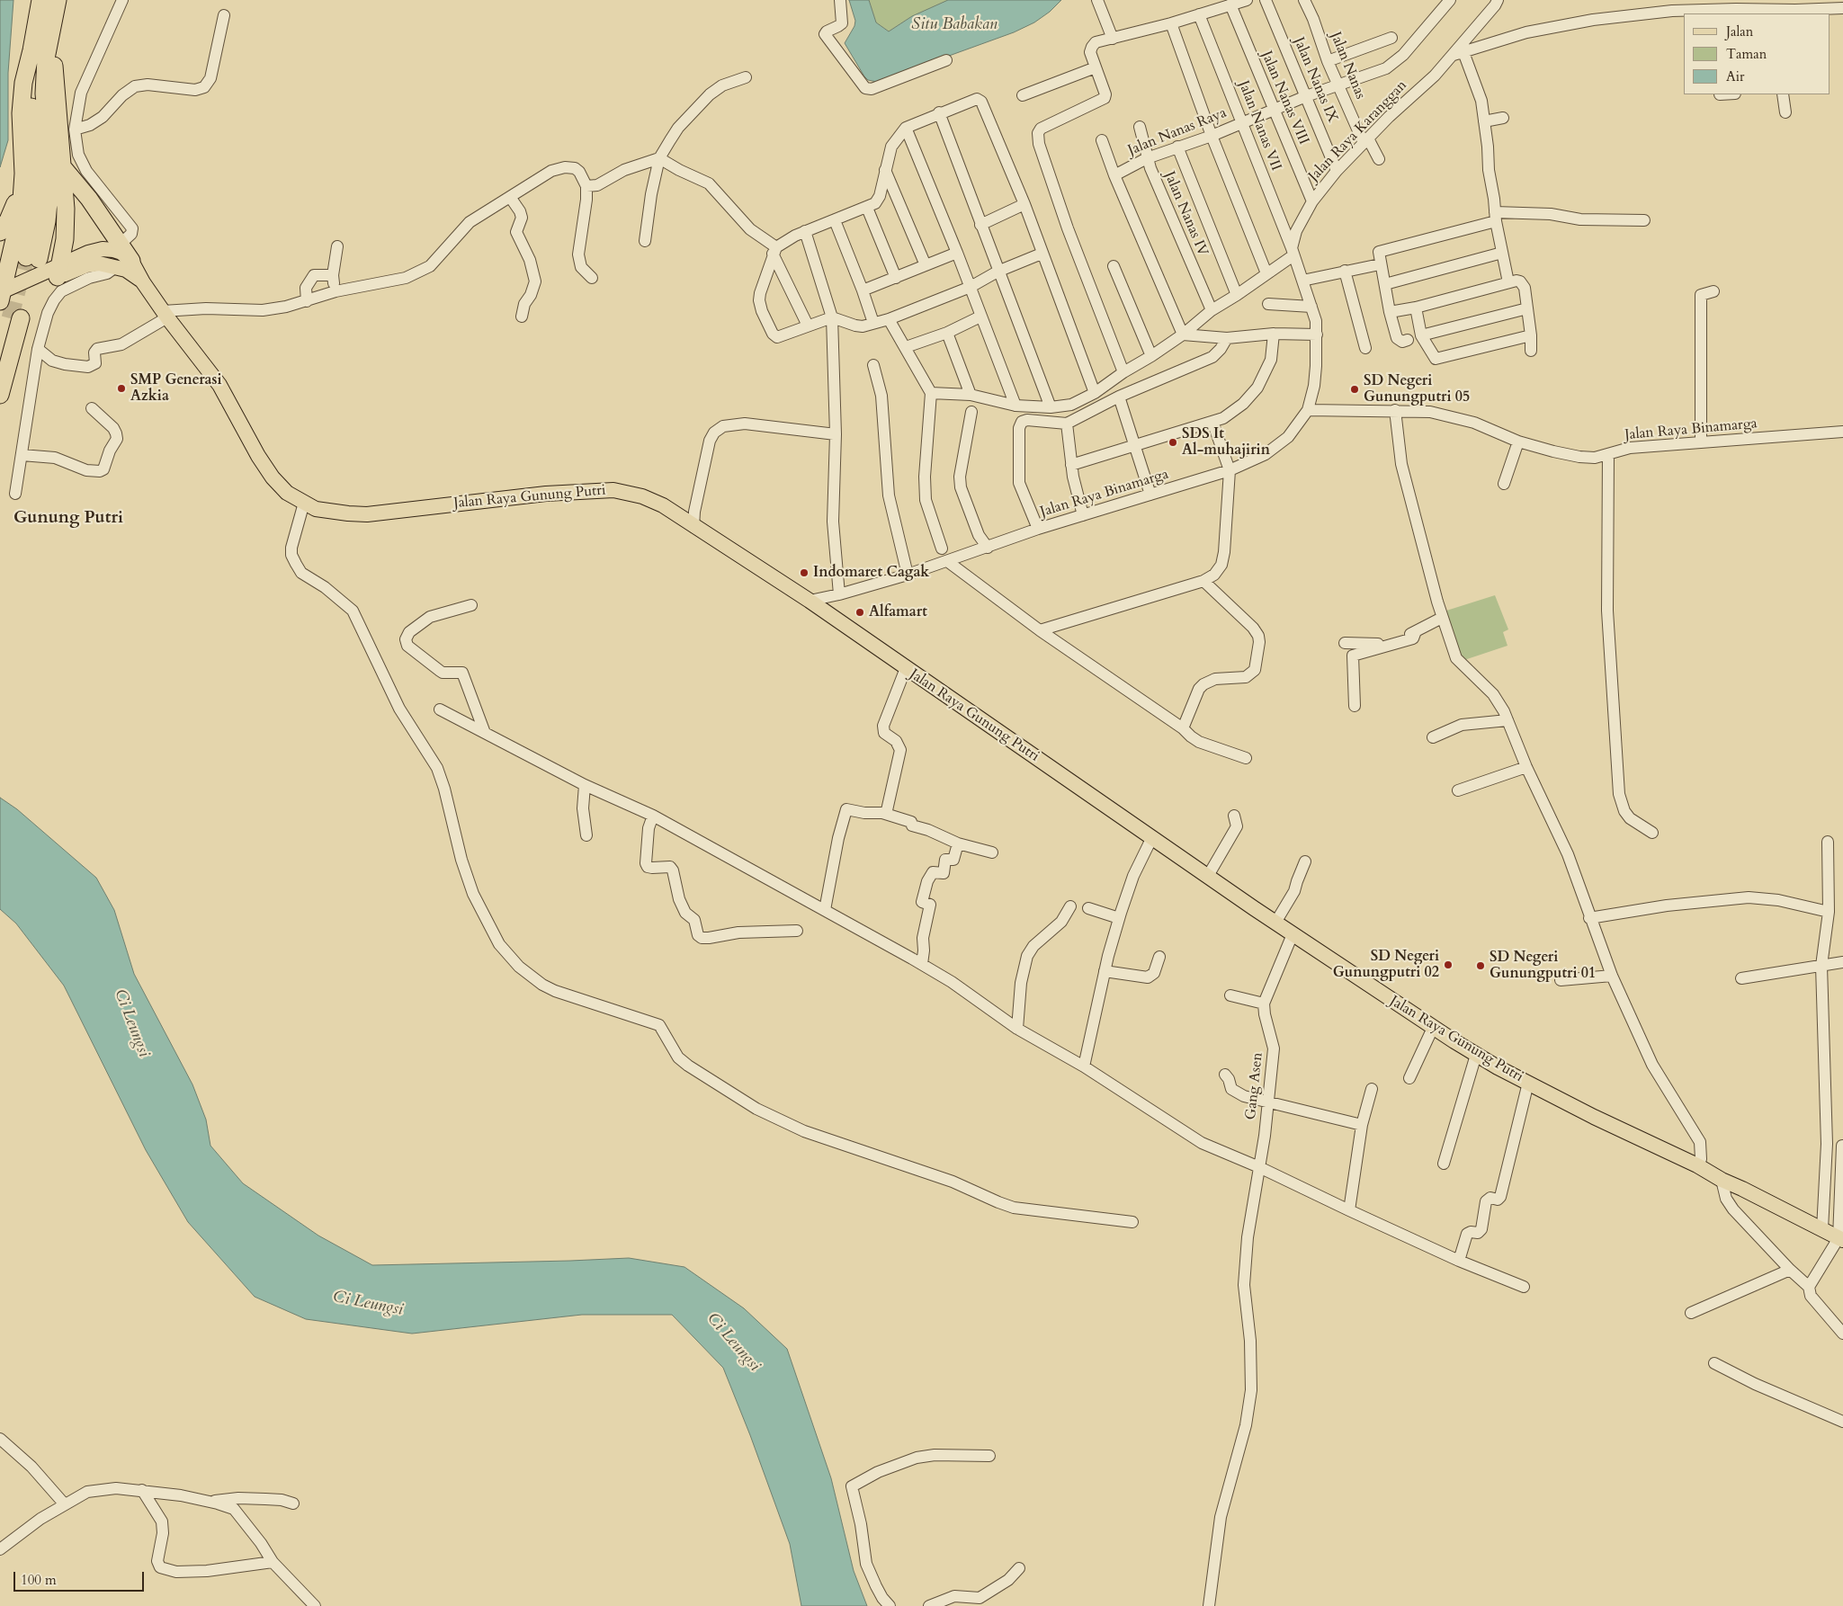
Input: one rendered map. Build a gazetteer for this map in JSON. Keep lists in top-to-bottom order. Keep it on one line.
{"streets":{"main road":["Jalan Raya Gunung Putri"],"street":["Jalan Nanas","Jalan Nanas IX","Jalan Nanas VIII","Jalan Nanas VII","Jalan Raya Karanggan","Jalan Nanas Raya","Jalan Nanas IV","Jalan Raya Binamarga","Gang Asen"]},"crossings":[["Jalan Nanas","Jalan Raya Karanggan"],["Jalan Nanas","Jalan Nanas Raya"],["Jalan Nanas IX","Jalan Raya Karanggan"],["Jalan Nanas IX","Jalan Nanas Raya"],["Jalan Nanas VIII","Jalan Raya Karanggan"],["Jalan Nanas VIII","Jalan Nanas Raya"],["Jalan Nanas VII","Jalan Raya Karanggan"],["Jalan Nanas VII","Jalan Nanas Raya"],["Jalan Nanas Raya","Jalan Nanas IV"],["Jalan Raya Binamarga","Jalan Raya Gunung Putri"]],"districts":["Gunung Putri"],"water":["Situ Babakan","Ci Leungsi"],"places":["SMP Generasi Azkia","SD Negeri Gunungputri 05","SDS It Al-muhajirin","Indomaret Cagak","Alfamart","SD Negeri Gunungputri 02","SD Negeri Gunungputri 01"],"legend":["Jalan","Taman","Air"],"scale_bar":"100 m"}
